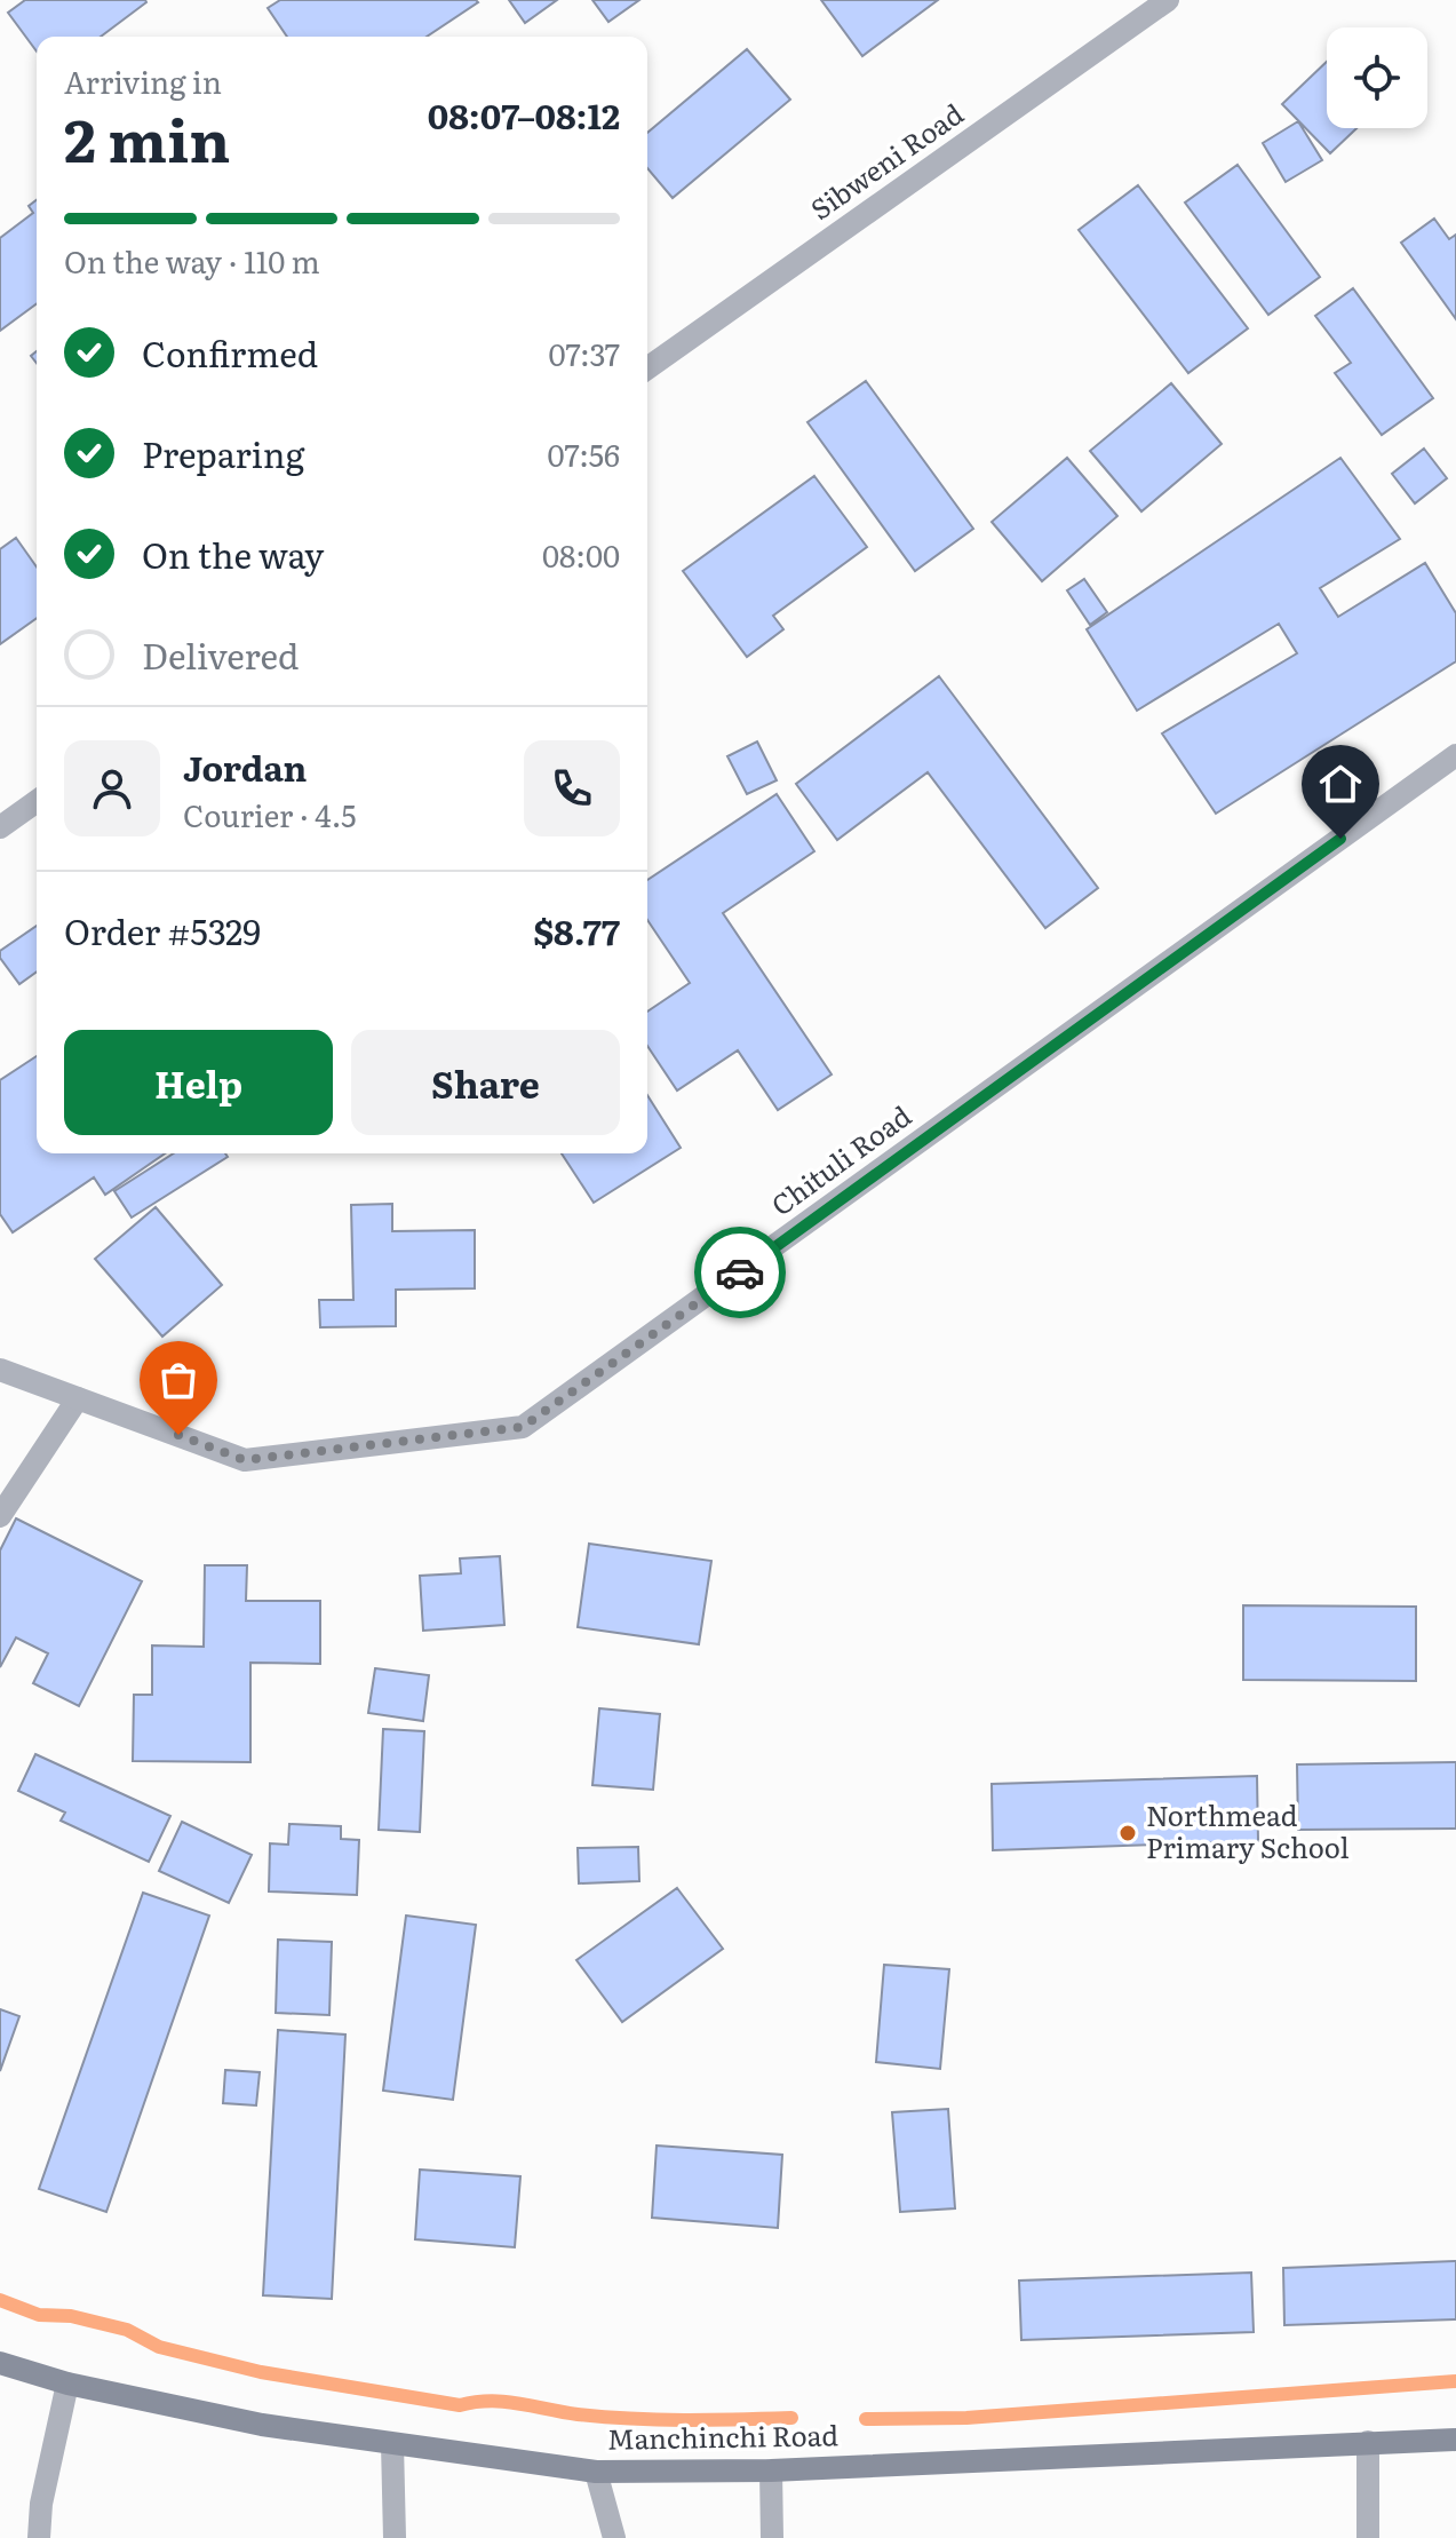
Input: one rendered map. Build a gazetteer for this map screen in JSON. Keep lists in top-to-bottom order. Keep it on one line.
{"streets":{"main road":["Manchinchi Road"],"street":["Sibweni Road","Chituli Road"]},"places":["Northmead Primary School"],"page":{"heading":["2 min","Arriving in","08:07–08:12"],"panel":["Jordan","Courier · 4.5","Order #5329","$8.77"],"bar":"On the way · 110 m","list":[["Confirmed","07:37"],["Preparing","07:56"],["On the way","08:00"],"Delivered"],"buttons":["Help","Share"]}}
